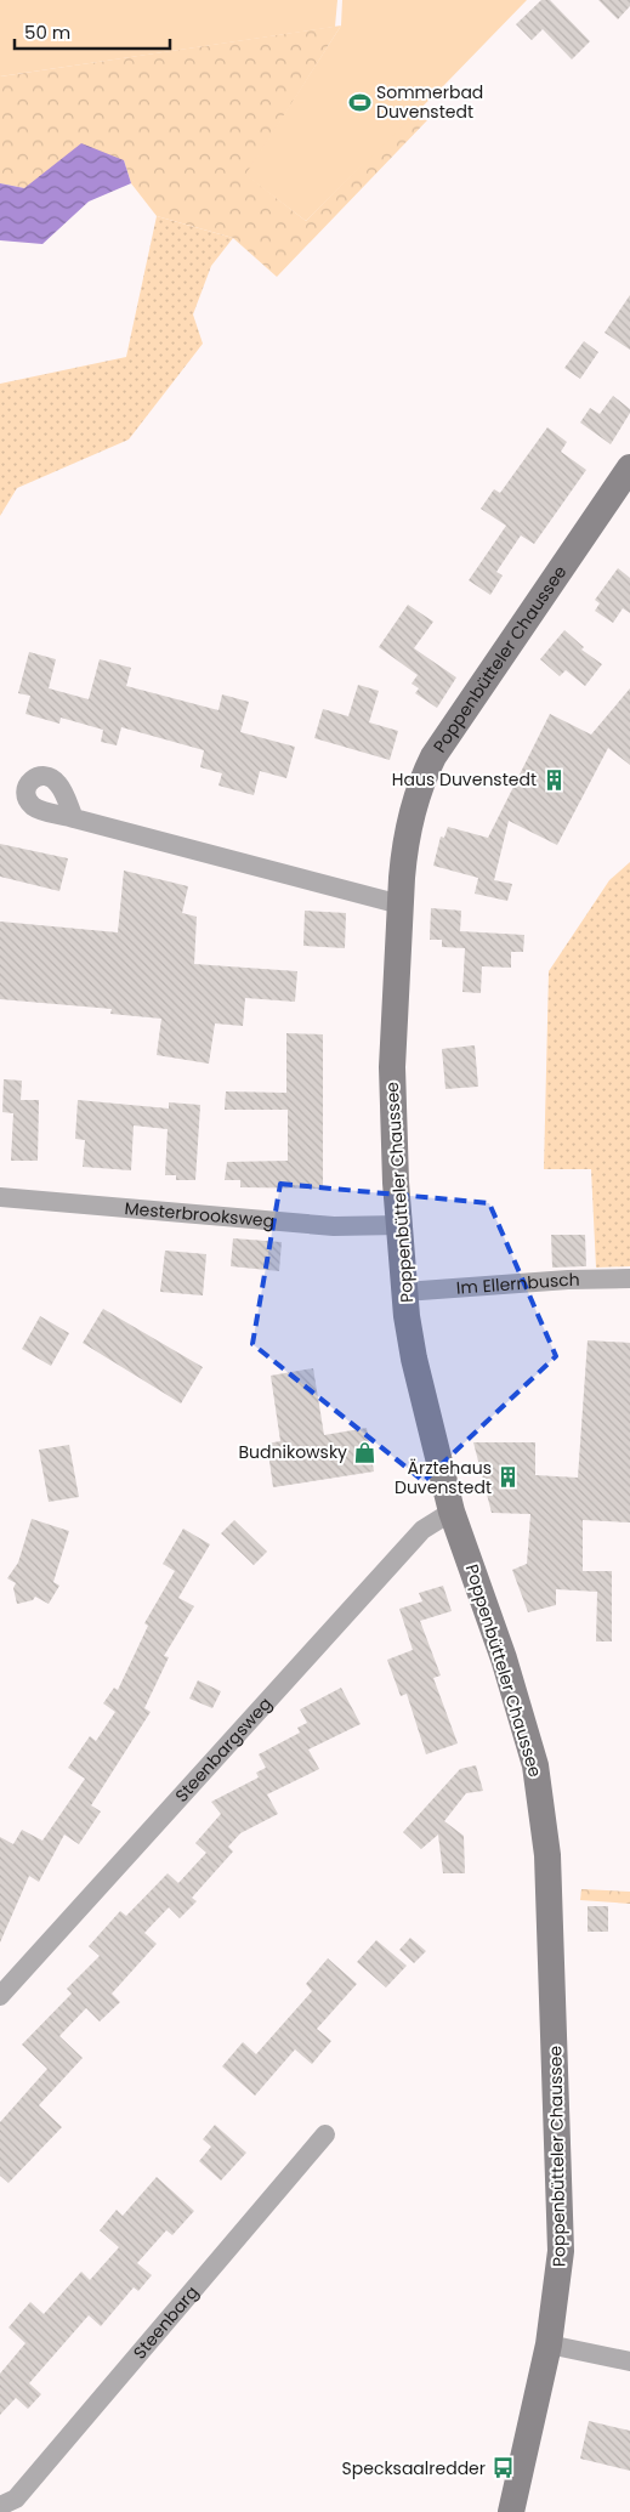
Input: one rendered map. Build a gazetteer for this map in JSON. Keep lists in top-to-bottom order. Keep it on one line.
{"streets":{"main road":["Poppenbütteler Chaussee"],"street":["Mesterbrooksweg","Im Ellernbusch","Steenbargsweg","Steenbarg"]},"crossings":[["Poppenbütteler Chaussee","Mesterbrooksweg"],["Poppenbütteler Chaussee","Im Ellernbusch"],["Poppenbütteler Chaussee","Steenbargsweg"]],"places":{"sports":["Sommerbad Duvenstedt"],"building":["Haus Duvenstedt","Ärztehaus Duvenstedt"],"shop":["Budnikowsky"],"bus stop":["Specksaalredder"]},"scale_bar":"50 m"}
